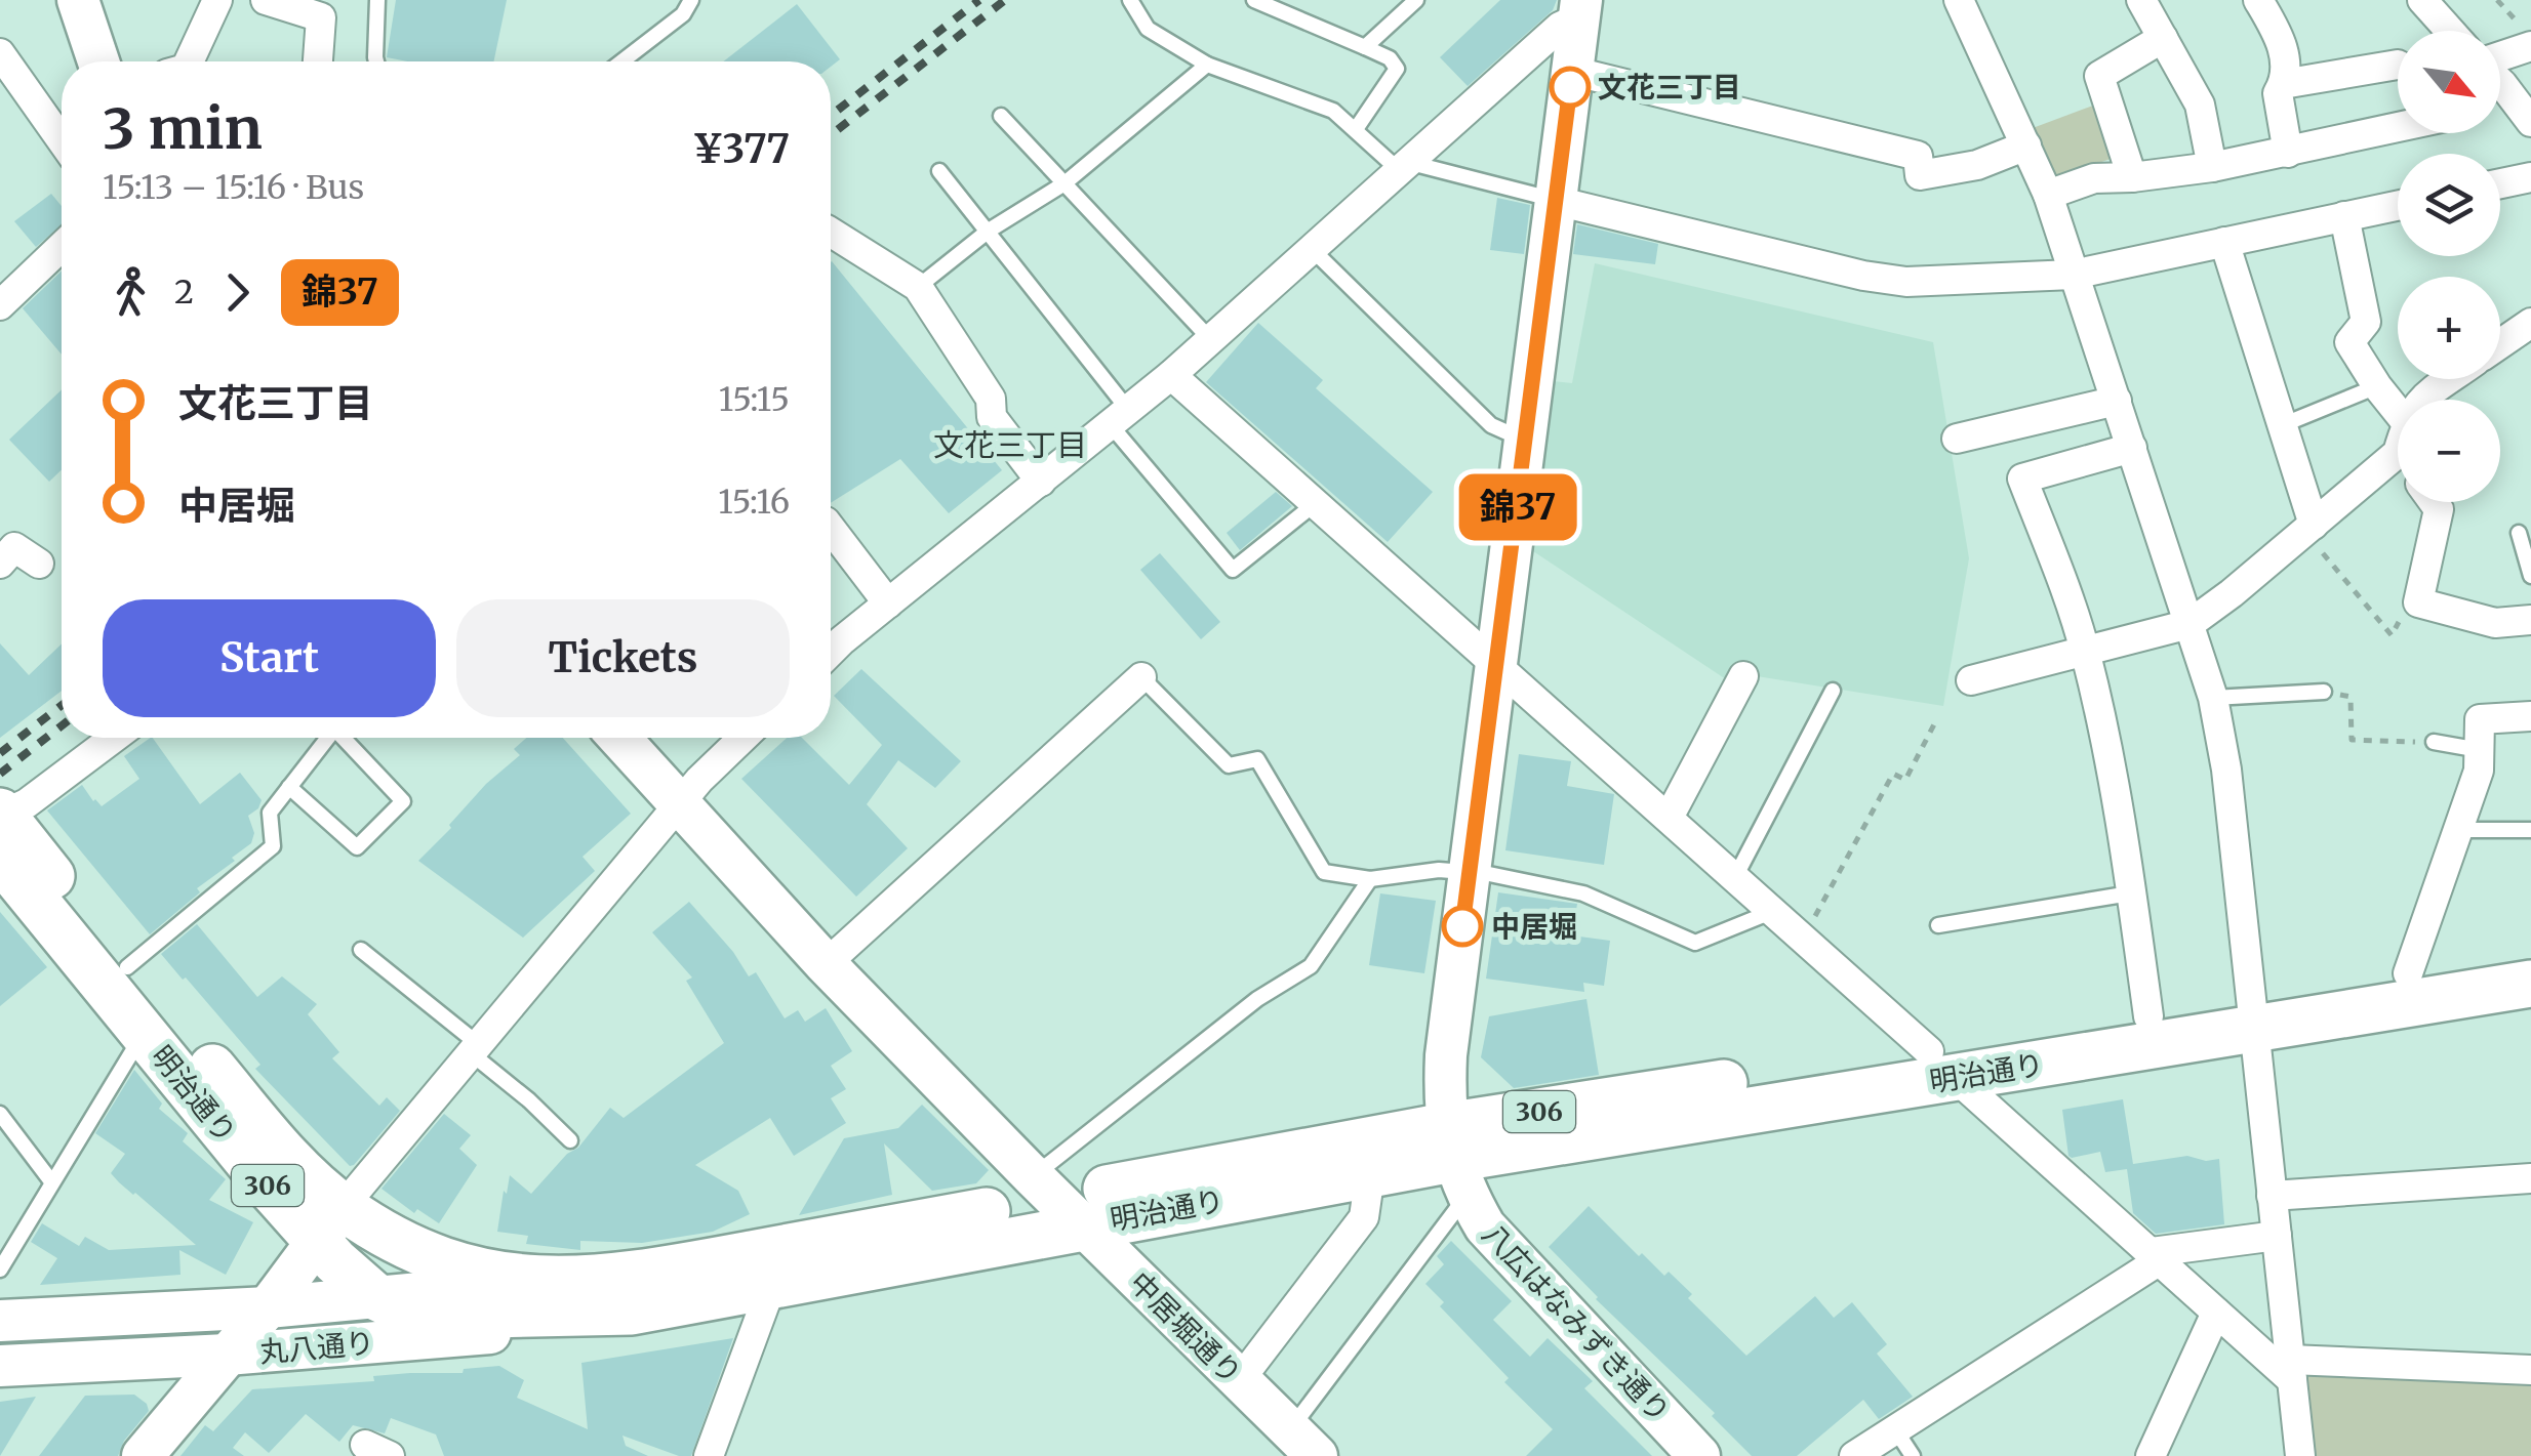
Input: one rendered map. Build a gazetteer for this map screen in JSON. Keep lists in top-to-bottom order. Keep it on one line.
{"streets":{"main road":["明治通り","306"],"street":["八広はなみずき通り","中居堀通り","丸八通り"]},"crossings":[["明治通り","八広はなみずき通り"],["明治通り","中居堀通り"],["明治通り","丸八通り"]],"districts":["文花三丁目"],"places":["文花三丁目","中居堀"],"lines":["bus line 錦37"],"north":"bottom right","page":{"on_map":"錦37","map_buttons":["+","−"],"heading":["3 min","15:13 – 15:16 · Bus","¥377"],"legs":["2","錦37"],"list":[{"name":"文花三丁目","value":"15:15"},{"name":"中居堀","value":"15:16"}],"buttons":["Start","Tickets"]}}
